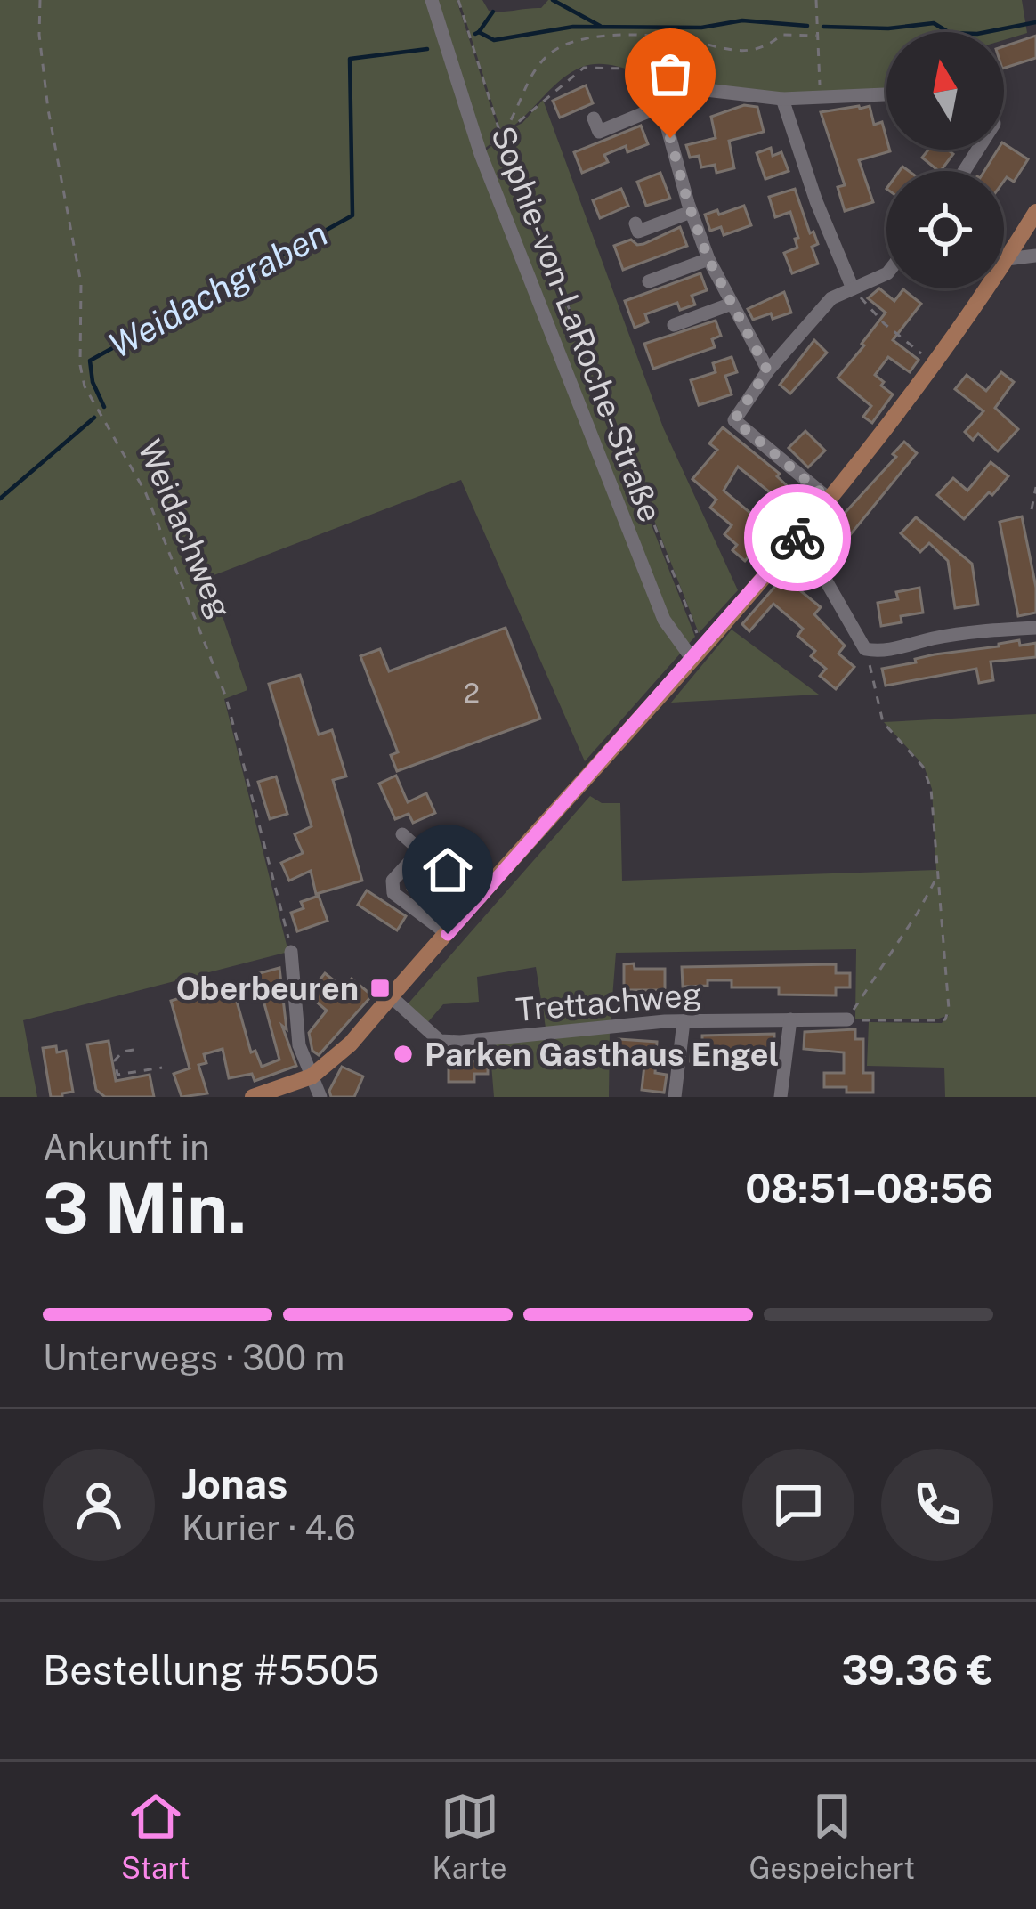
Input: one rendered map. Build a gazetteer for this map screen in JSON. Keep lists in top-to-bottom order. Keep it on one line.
{"streets":{"street":["Sophie-von-LaRoche-Straße","Trettachweg"],"path":["Weidachweg"]},"water":["Weidachgraben"],"places":{"transit":["Oberbeuren"],"other":["Parken Gasthaus Engel"]},"house_numbers":["2"],"north":"top","page":{"heading":["3 Min.","Ankunft in","08:51–08:56"],"panel":["Jonas","Kurier · 4.6","Bestellung #5505","39.36 €"],"bar":"Unterwegs · 300 m","tabs":["Start","Karte","Gespeichert"]}}
